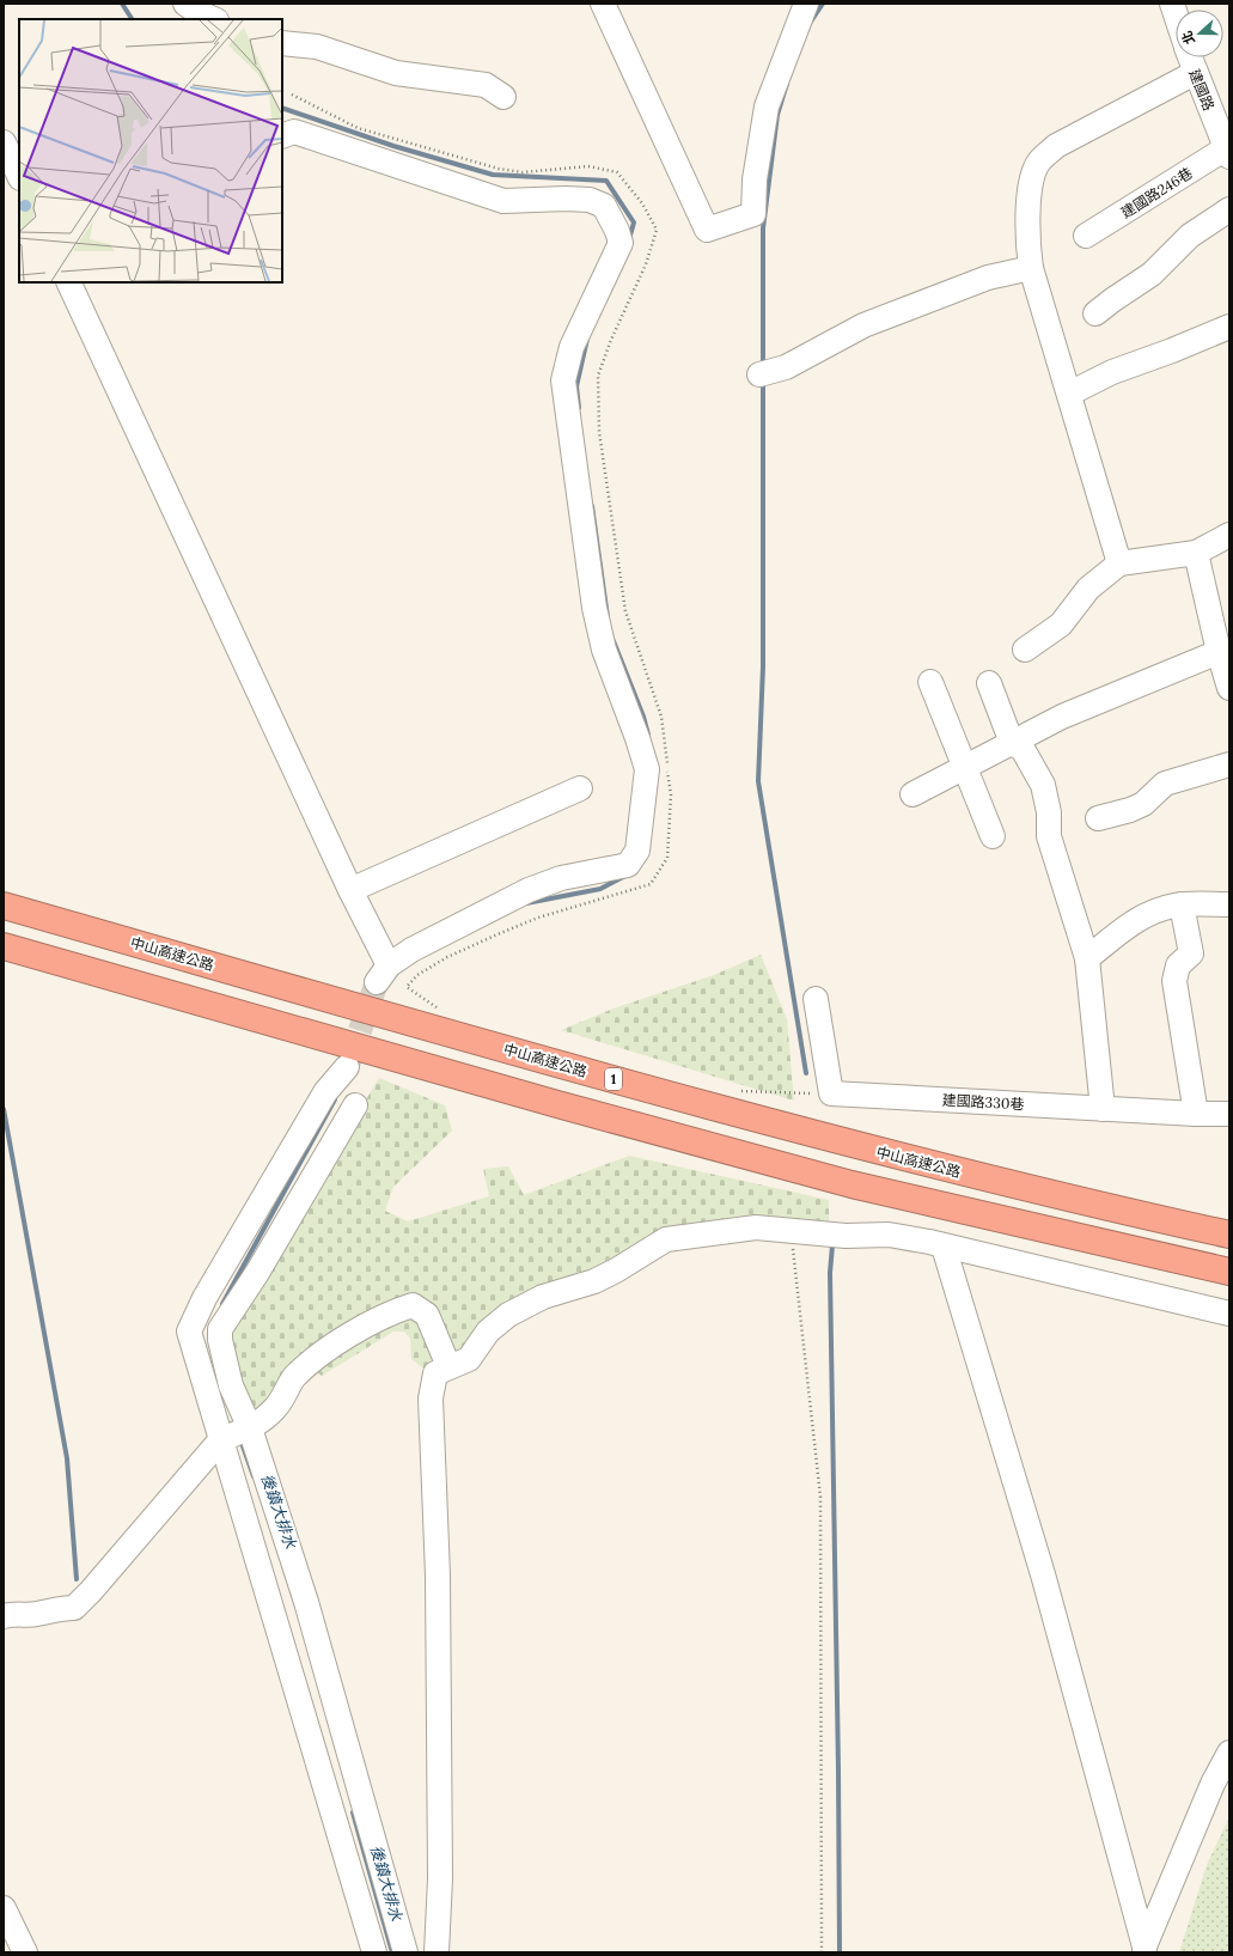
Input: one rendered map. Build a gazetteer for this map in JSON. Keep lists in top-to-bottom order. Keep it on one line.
{"streets":{"highway":["中山高速公路","1"],"street":["建國路","建國路246巷","建國路330巷"]},"crossings":[["建國路","建國路246巷"]],"water":["後鎮大排水"],"north":"left"}
